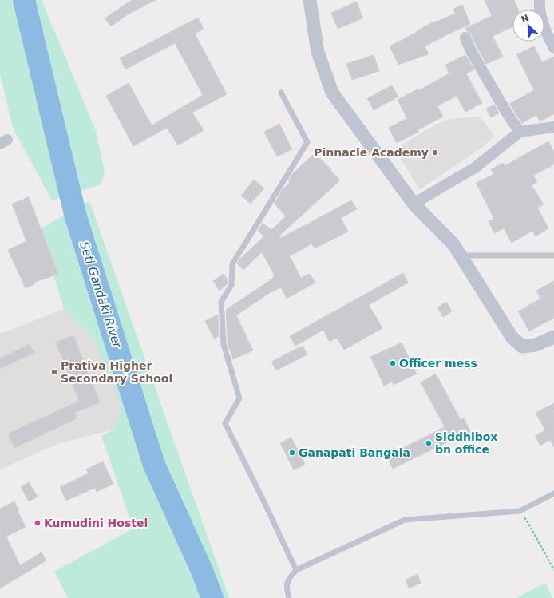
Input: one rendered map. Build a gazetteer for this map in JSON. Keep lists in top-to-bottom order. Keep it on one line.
{"water":["Seti Gandaki River"],"places":["Pinnacle Academy","Officer mess","Prativa Higher Secondary School","Siddhibox bn office","Ganapati Bangala","Kumudini Hostel"],"north":"top left"}
